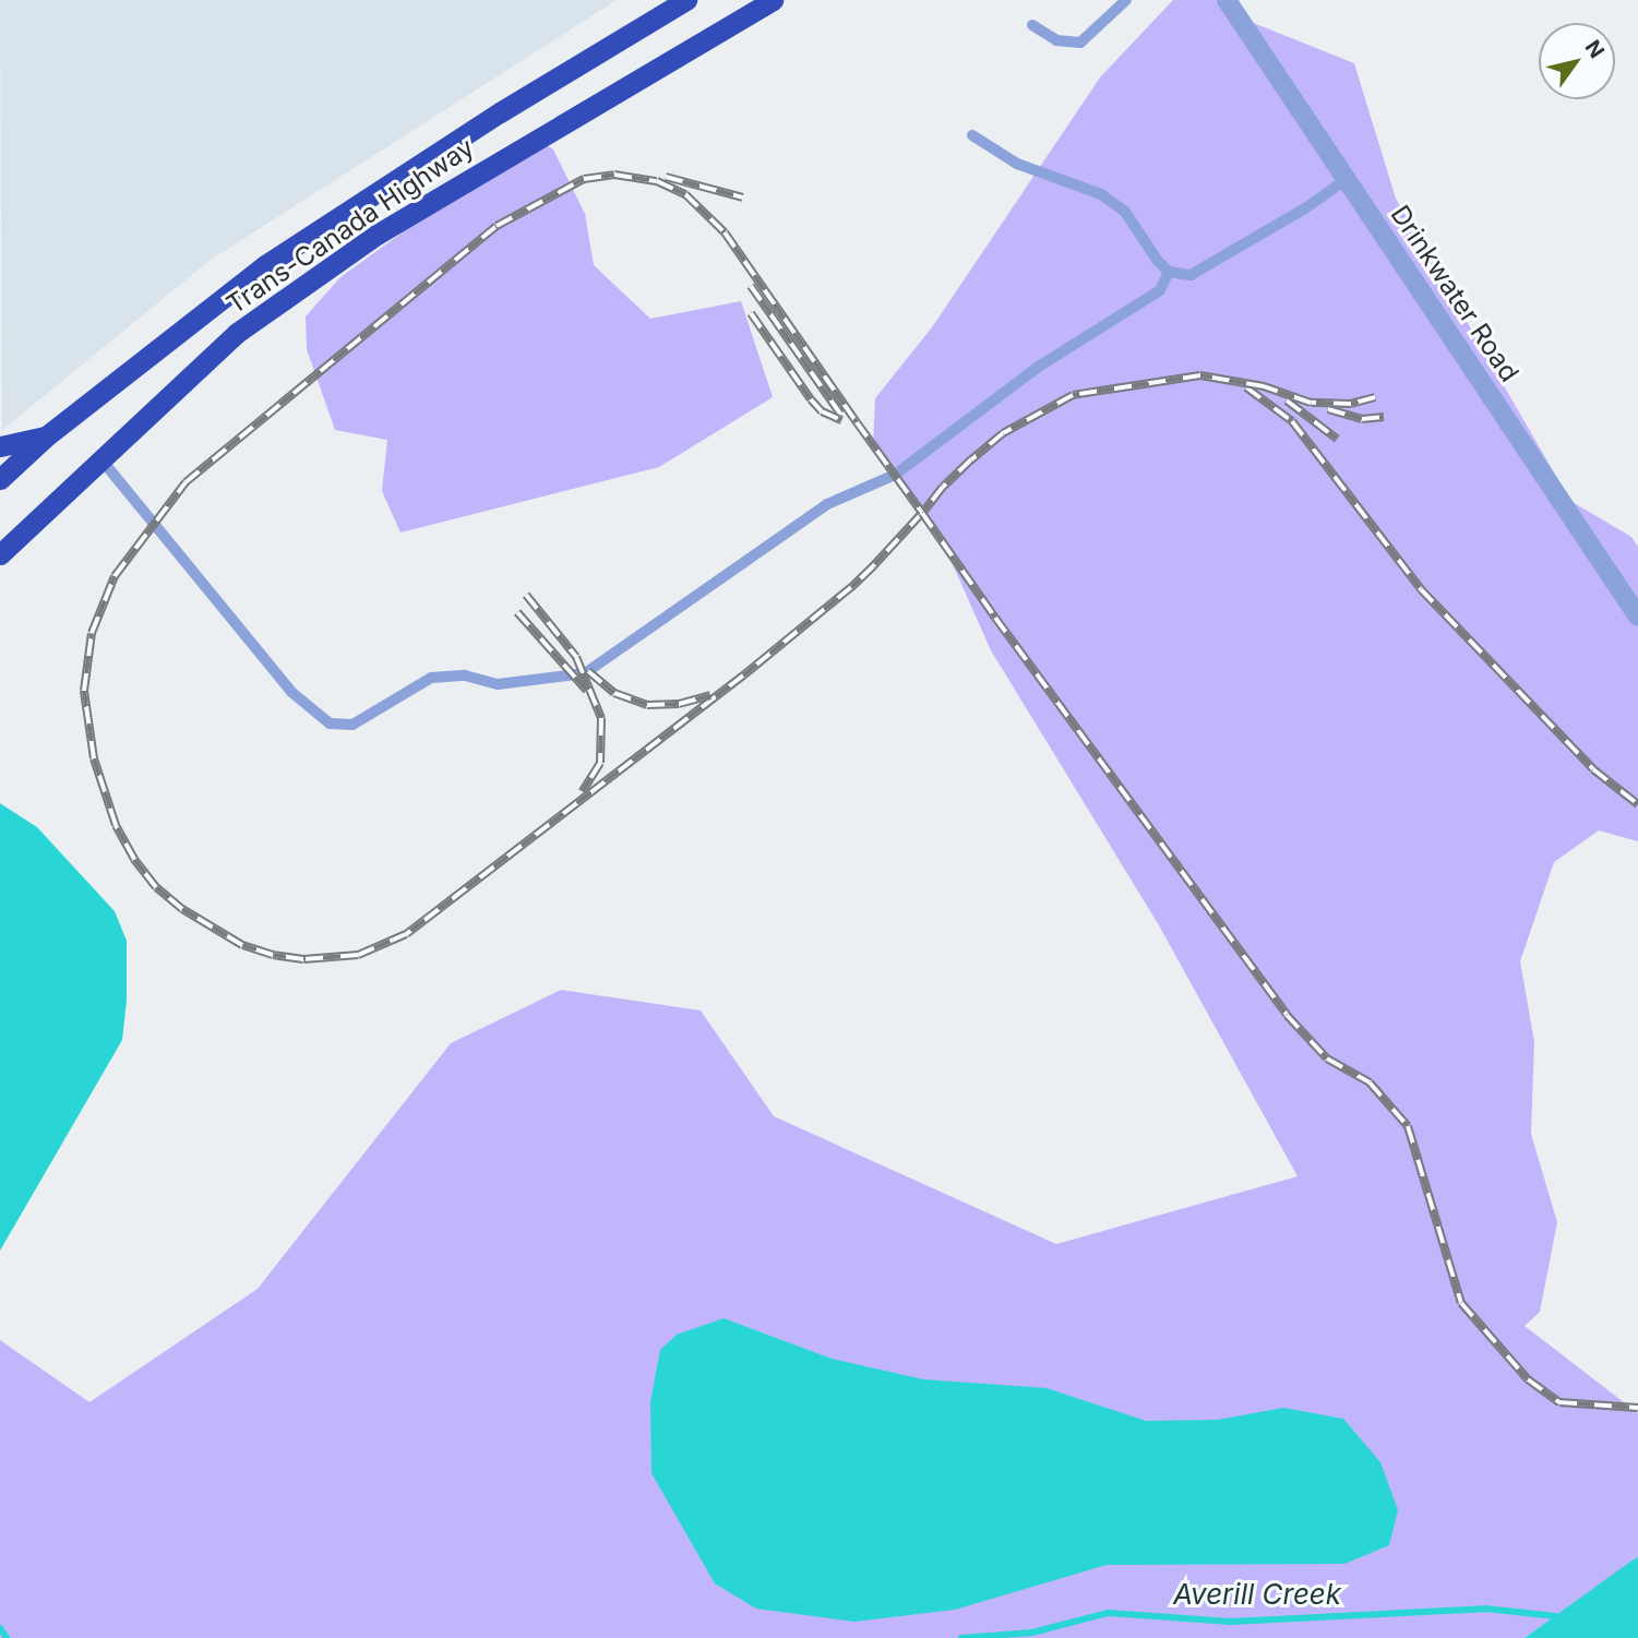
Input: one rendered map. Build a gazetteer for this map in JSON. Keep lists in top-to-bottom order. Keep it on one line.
{"streets":{"highway":["Trans-Canada Highway"],"street":["Drinkwater Road"]},"water":["Averill Creek"],"north":"top right"}
